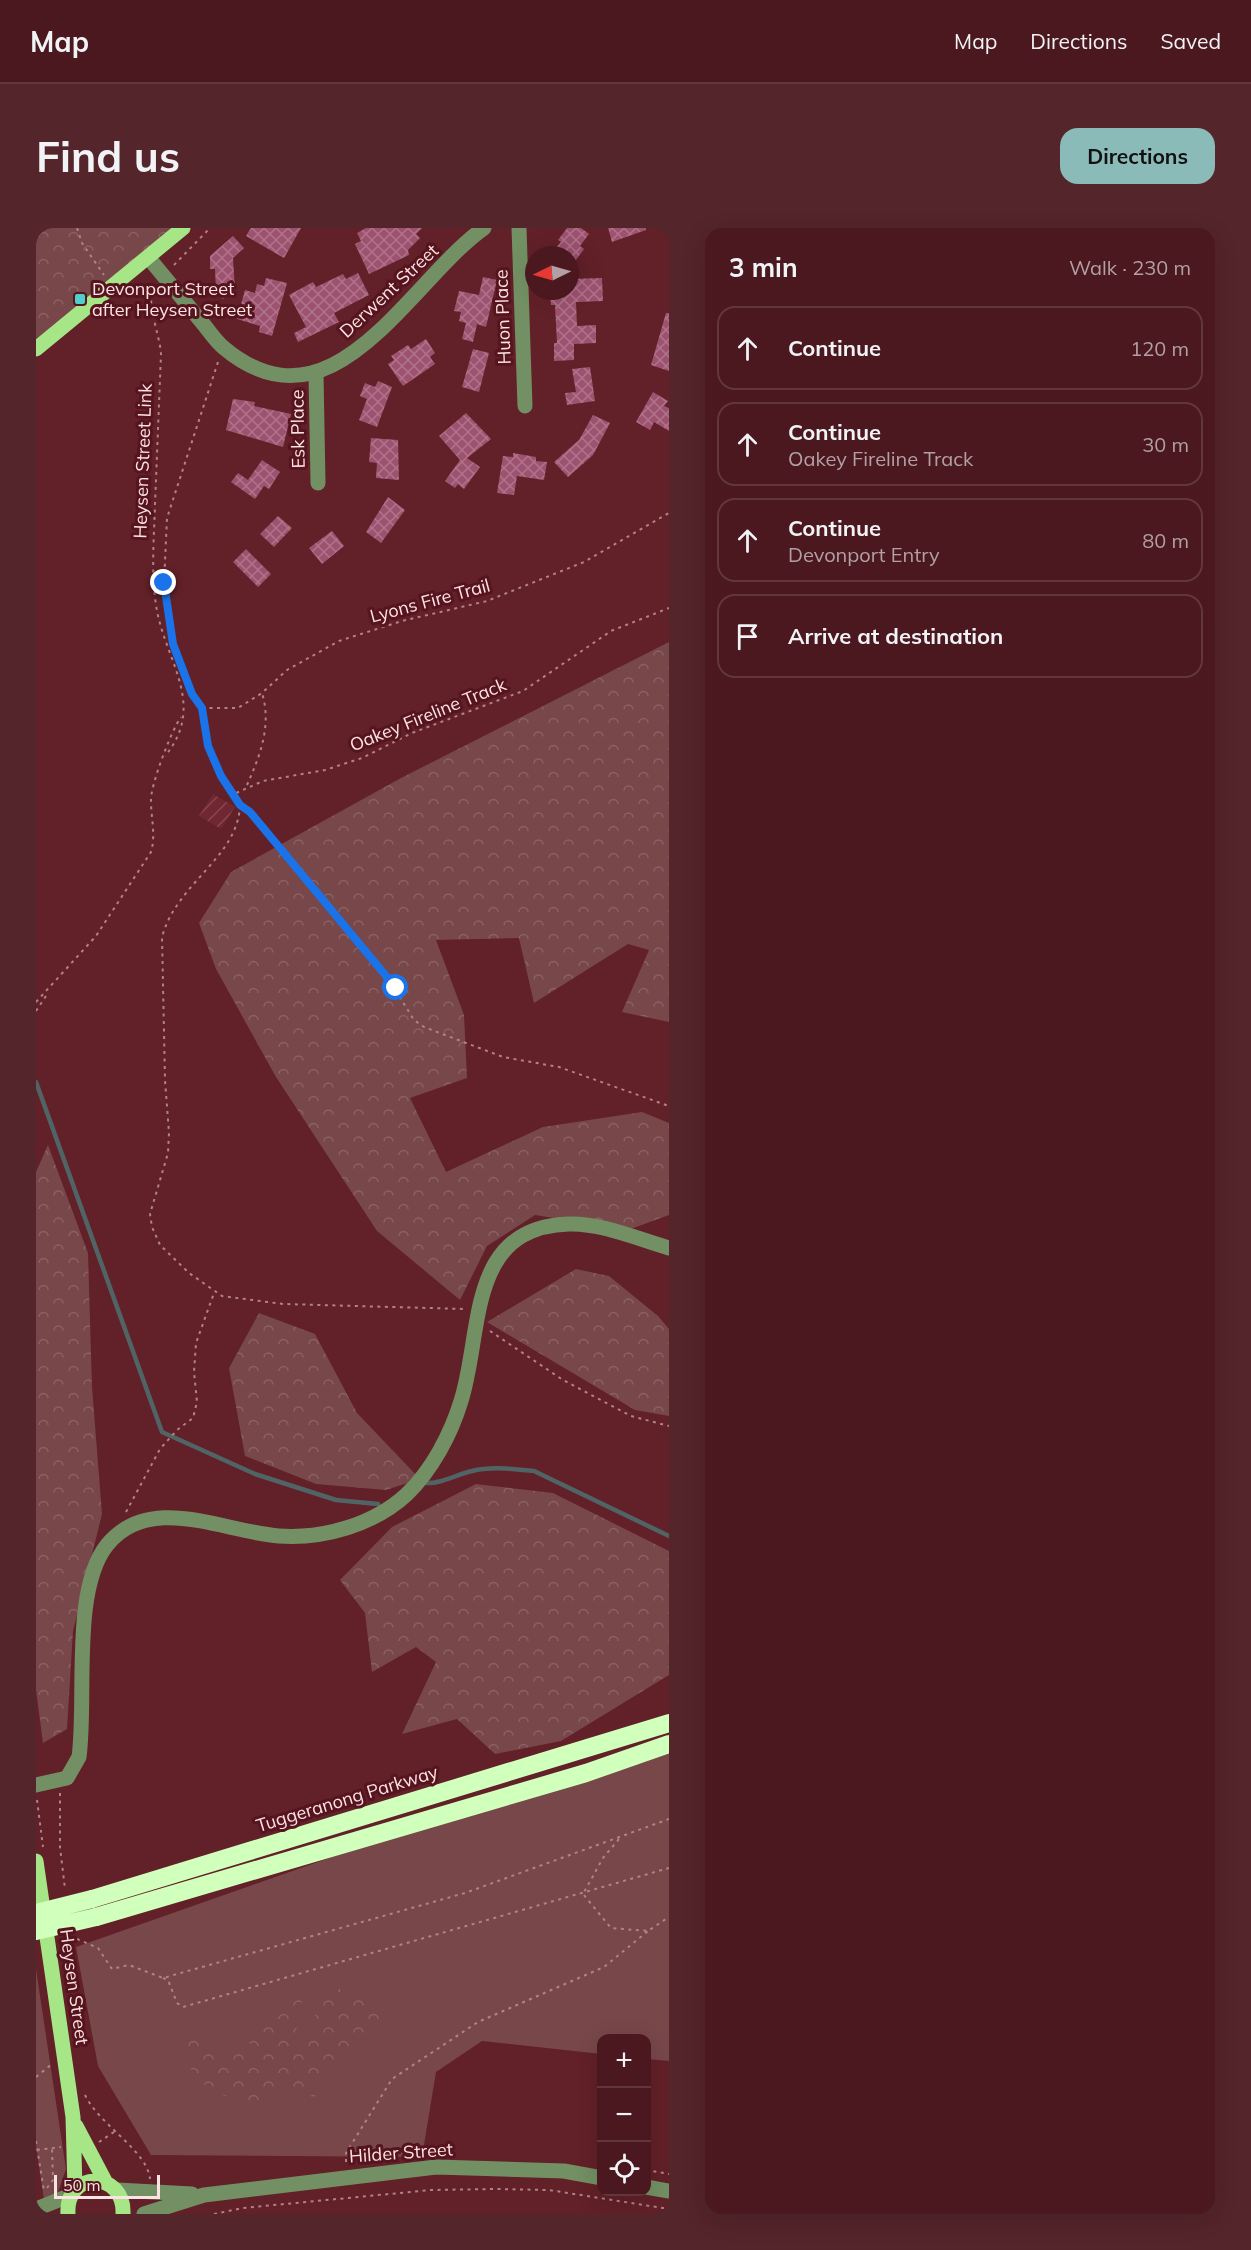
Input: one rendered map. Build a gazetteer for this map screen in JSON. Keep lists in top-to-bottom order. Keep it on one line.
{"streets":{"highway":["Tuggeranong Parkway"],"main road":["Heysen Street"],"street":["Derwent Street","Huon Place","Esk Place","Hilder Street"],"path":["Heysen Street Link","Lyons Fire Trail","Oakey Fireline Track"]},"crossings":[["Derwent Street","Esk Place"],["Derwent Street","Heysen Street Link"],["Heysen Street","Hilder Street"]],"places":{"transit":["Devonport Street after Heysen Street"]},"scale_bar":"50 m","north":"left","page":{"header":"Map","nav":["Map","Directions","Saved"],"buttons":"Directions","title":"Find us","heading":["3 min","Walk · 230 m"],"list":[["Continue","120 m"],["Continue","Oakey Fireline Track","30 m"],["Continue","Devonport Entry","80 m"],"Arrive at destination"],"map_buttons":["+","−"],"scale":"50 m"}}
